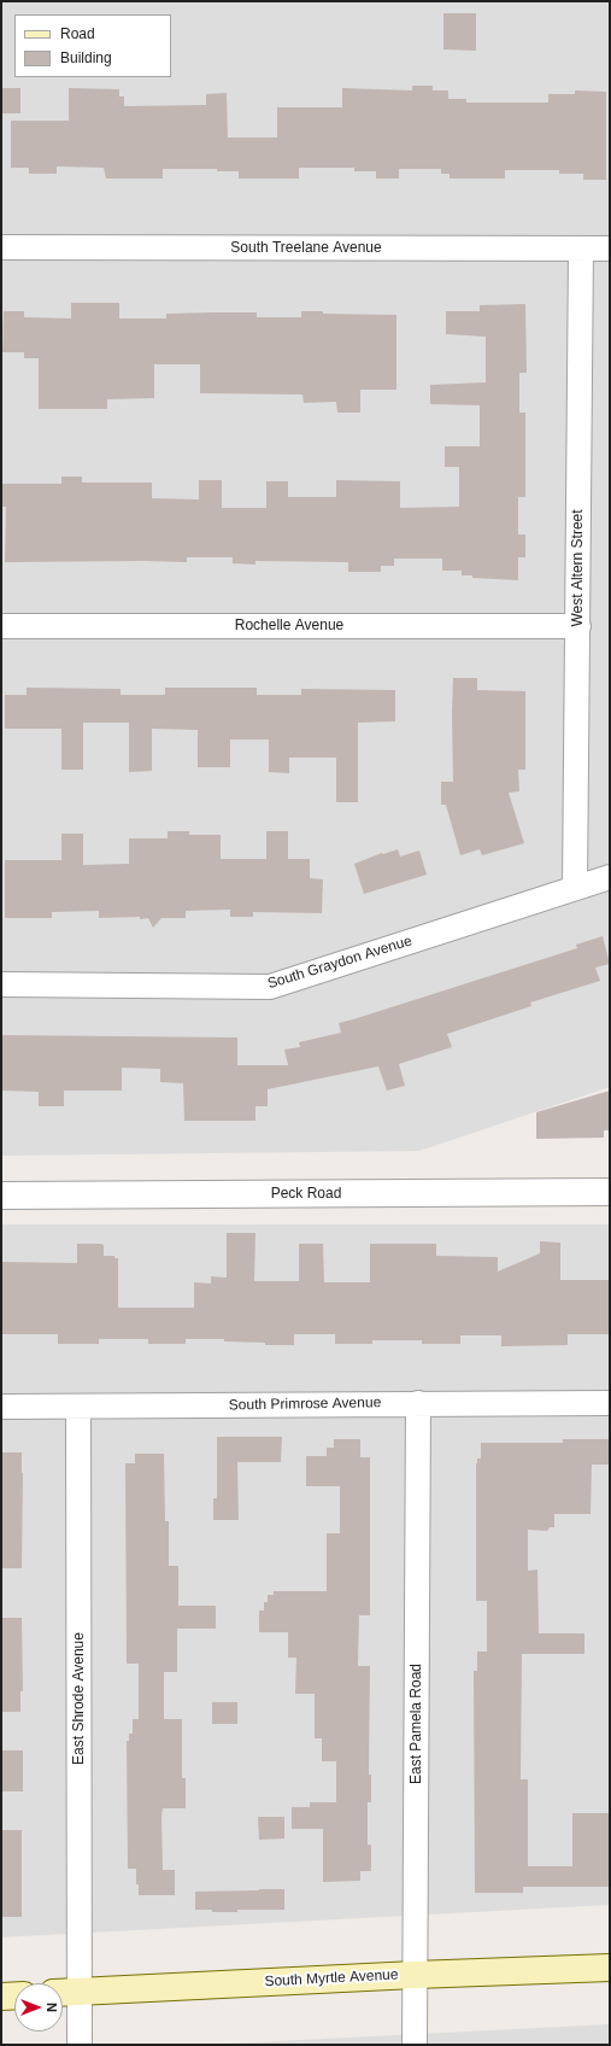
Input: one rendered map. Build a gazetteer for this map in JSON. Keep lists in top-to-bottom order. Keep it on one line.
{"streets":{"main road":["South Myrtle Avenue"],"street":["South Treelane Avenue","West Altern Street","Rochelle Avenue","South Graydon Avenue","Peck Road","South Primrose Avenue","East Shrode Avenue","East Pamela Road"]},"crossings":[["South Treelane Avenue","West Altern Street"],["West Altern Street","Rochelle Avenue"],["West Altern Street","South Graydon Avenue"],["South Primrose Avenue","East Shrode Avenue"],["South Primrose Avenue","East Pamela Road"],["East Shrode Avenue","South Myrtle Avenue"],["East Pamela Road","South Myrtle Avenue"]],"legend":["Road","Building"],"north":"right"}
